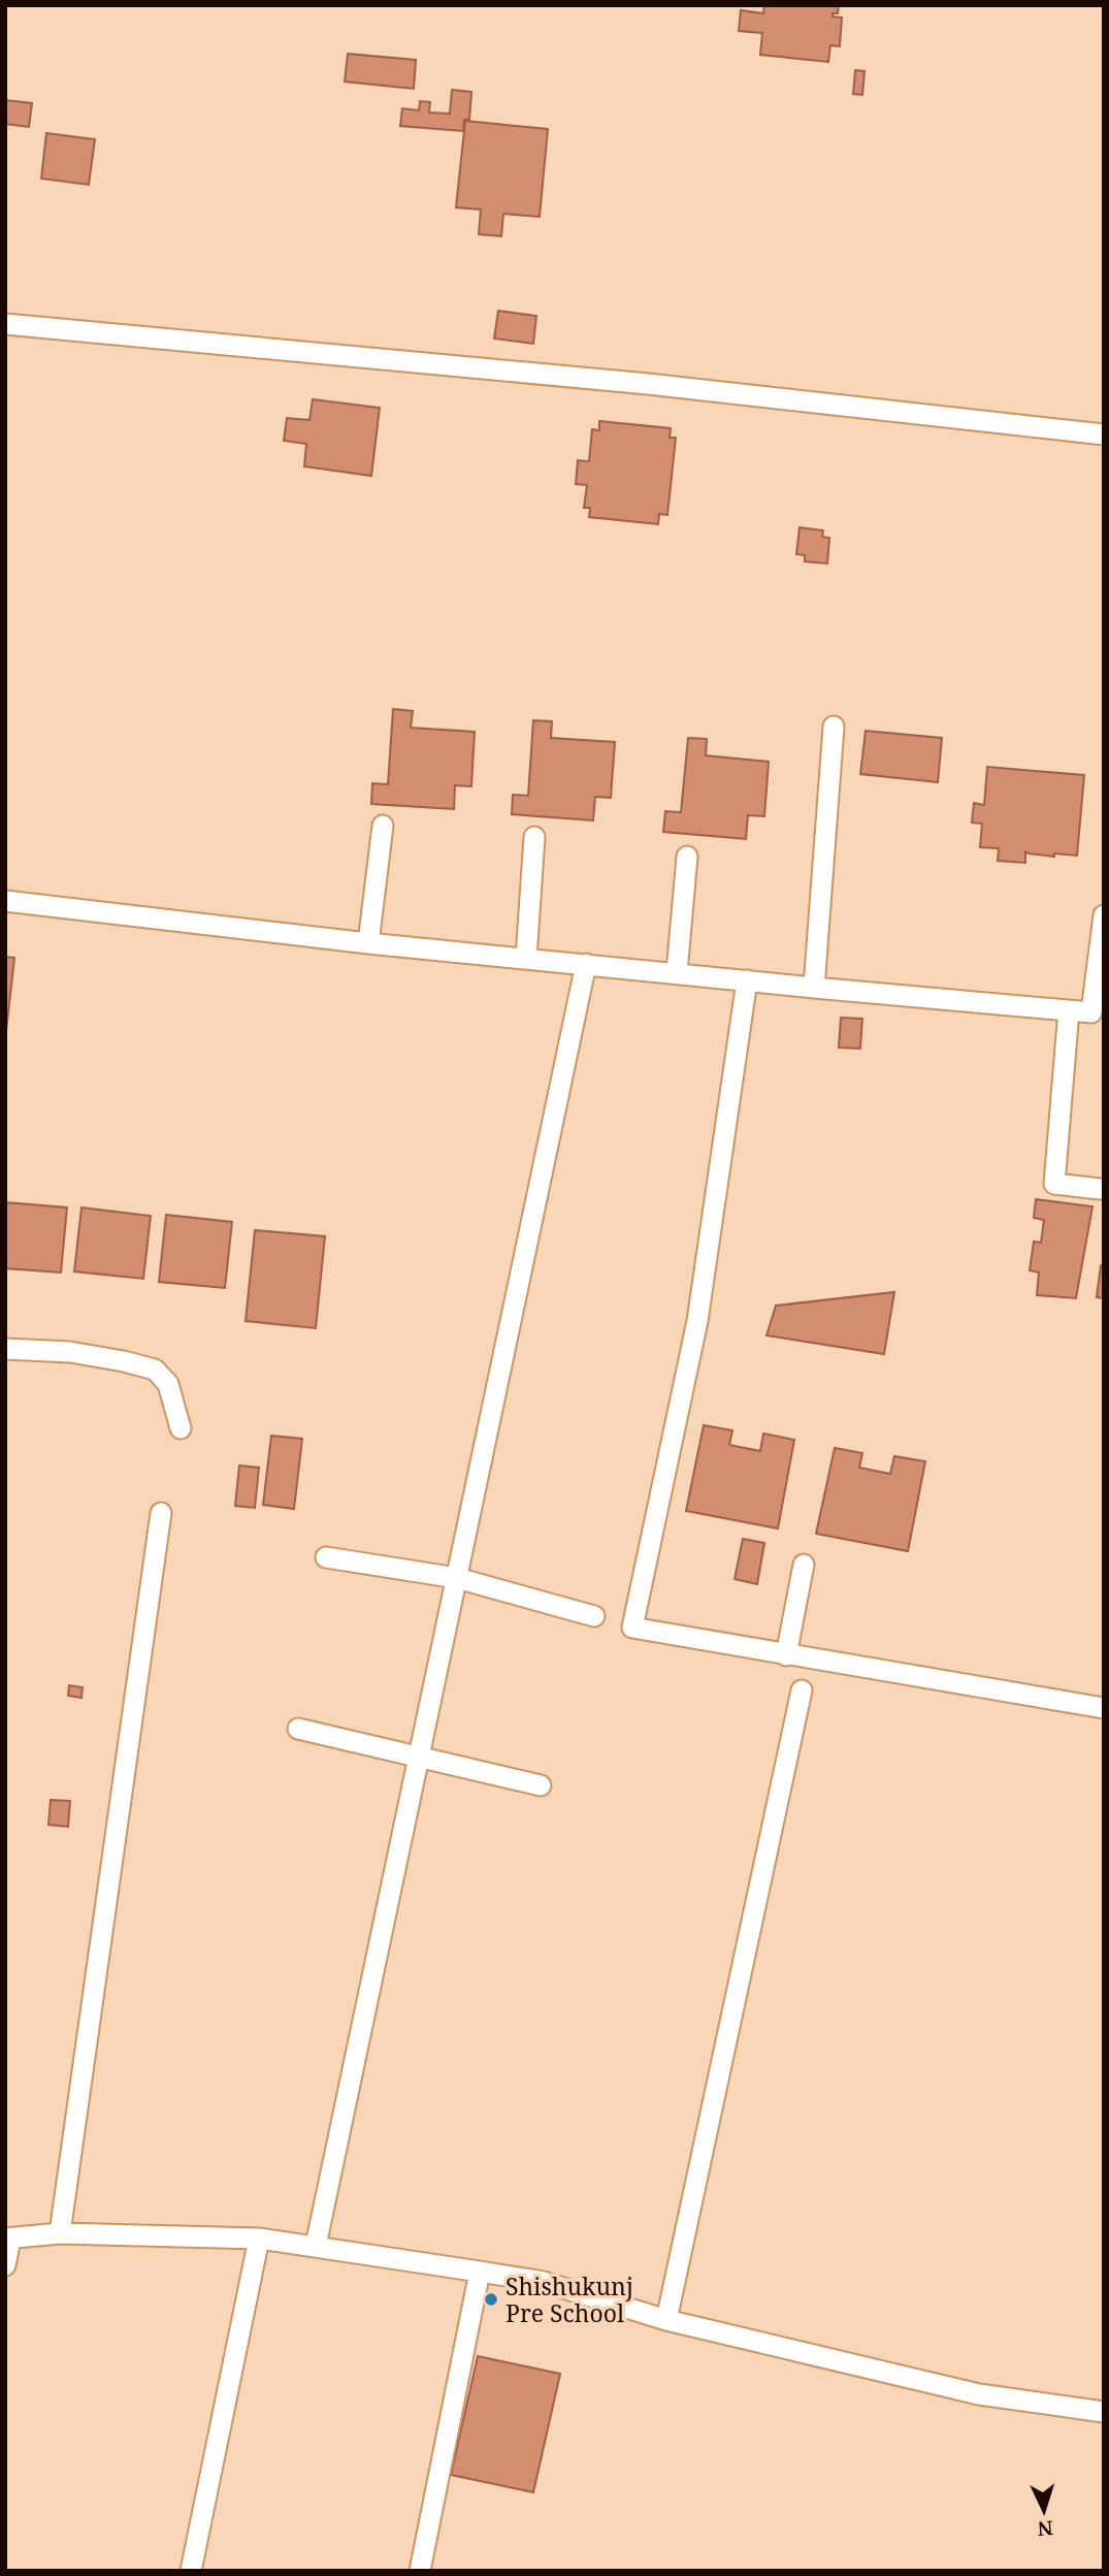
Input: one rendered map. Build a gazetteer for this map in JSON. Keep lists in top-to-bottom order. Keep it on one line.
{"places":["Shishukunj Pre School"],"north":"bottom"}
